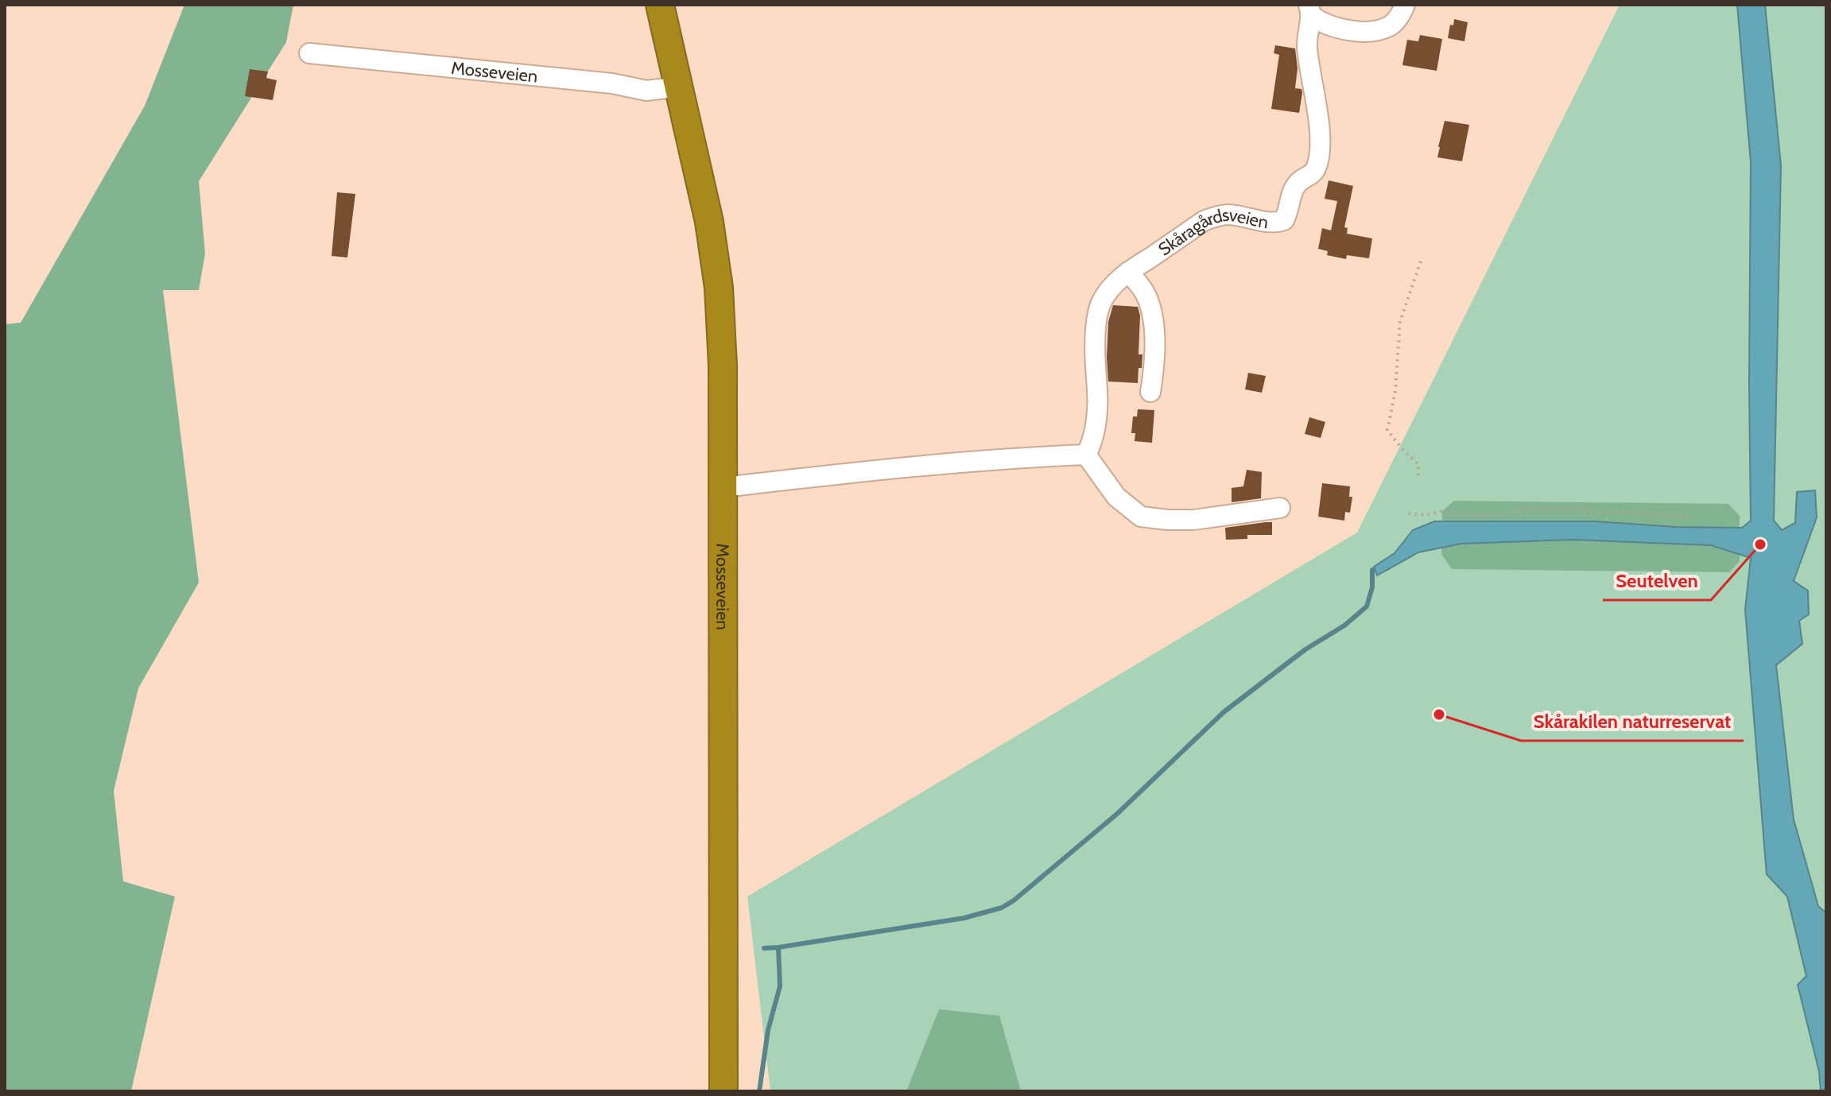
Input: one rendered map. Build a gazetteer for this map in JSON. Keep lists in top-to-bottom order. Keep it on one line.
{"streets":{"highway":["Mosseveien"],"street":["Skåragårdsveien"]},"places":["Seutelven","Skårakilen naturreservat"]}
